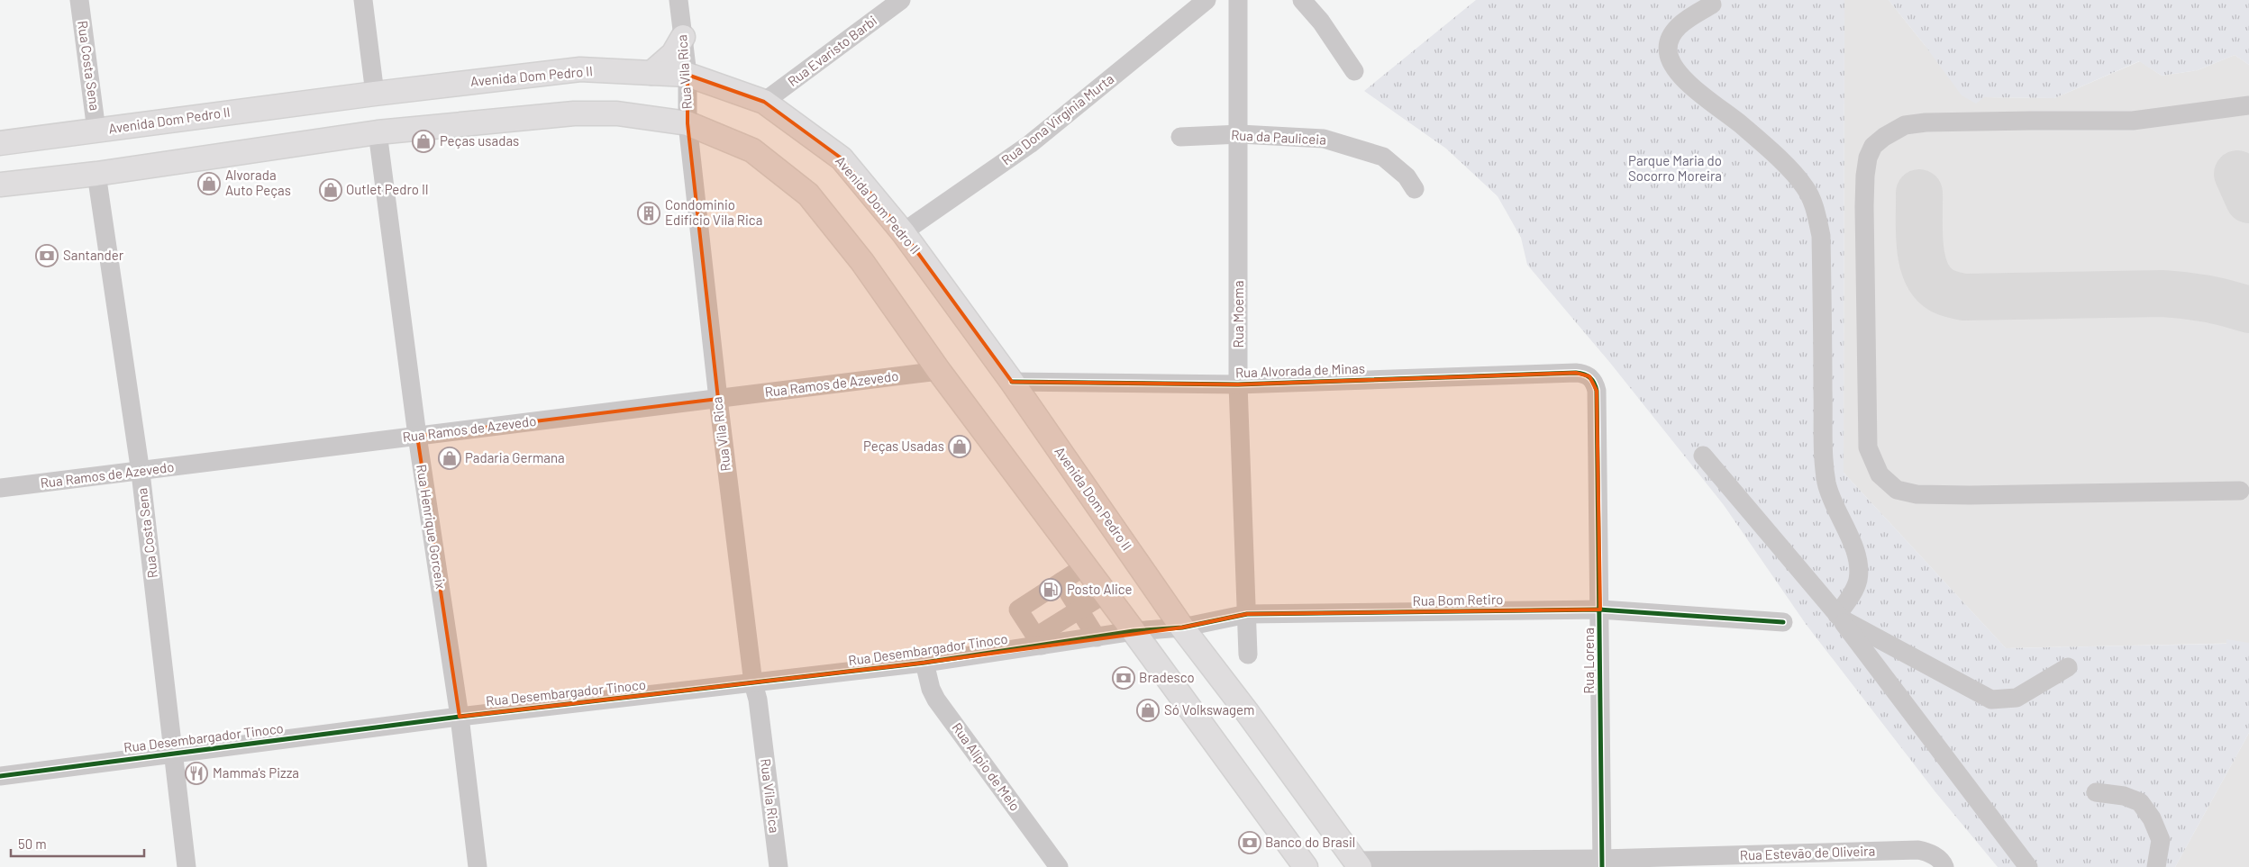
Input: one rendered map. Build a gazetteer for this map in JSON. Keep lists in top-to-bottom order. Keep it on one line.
{"streets":{"main road":["Avenida Dom Pedro II"],"street":["Rua Evaristo Barbi","Rua Costa Sena","Rua Vila Rica","Rua Dona Virgínia Murta","Rua da Pauliceia","Rua Moema","Rua Alvorada de Minas","Rua Ramos de Azevedo","Rua Henrique Gorceix","Rua Bom Retiro","Rua Desembargador Tinoco","Rua Lorena","Rua Alípio de Melo","Rua Estevão de Oliveira"]},"crossings":[["Rua Evaristo Barbi","Avenida Dom Pedro II"],["Rua Costa Sena","Avenida Dom Pedro II"],["Rua Costa Sena","Rua Ramos de Azevedo"],["Rua Costa Sena","Rua Desembargador Tinoco"],["Rua Vila Rica","Avenida Dom Pedro II"],["Rua Vila Rica","Rua Ramos de Azevedo"],["Rua Vila Rica","Rua Desembargador Tinoco"],["Avenida Dom Pedro II","Rua Dona Virgínia Murta"],["Avenida Dom Pedro II","Rua Alvorada de Minas"],["Avenida Dom Pedro II","Rua Bom Retiro"],["Avenida Dom Pedro II","Rua Estevão de Oliveira"],["Rua da Pauliceia","Rua Moema"],["Rua Moema","Rua Alvorada de Minas"],["Rua Moema","Rua Bom Retiro"],["Rua Alvorada de Minas","Rua Lorena"],["Rua Ramos de Azevedo","Rua Henrique Gorceix"],["Rua Henrique Gorceix","Rua Desembargador Tinoco"],["Rua Bom Retiro","Rua Desembargador Tinoco"],["Rua Bom Retiro","Rua Lorena"],["Rua Desembargador Tinoco","Rua Alípio de Melo"],["Rua Lorena","Rua Estevão de Oliveira"]],"parks":["Parque Maria do Socorro Moreira"],"places":{"shop":["Peças usadas","Alvorada Auto Peças","Outlet Pedro II","Peças Usadas","Padaria Germana","Só Volkswagem"],"building":["Condominio Edificio Vila Rica"],"bank":["Santander","Bradesco","Banco do Brasil"],"fuel station":["Posto Alice"],"restaurant":["Mamma's Pizza"]},"scale_bar":"50 m"}
